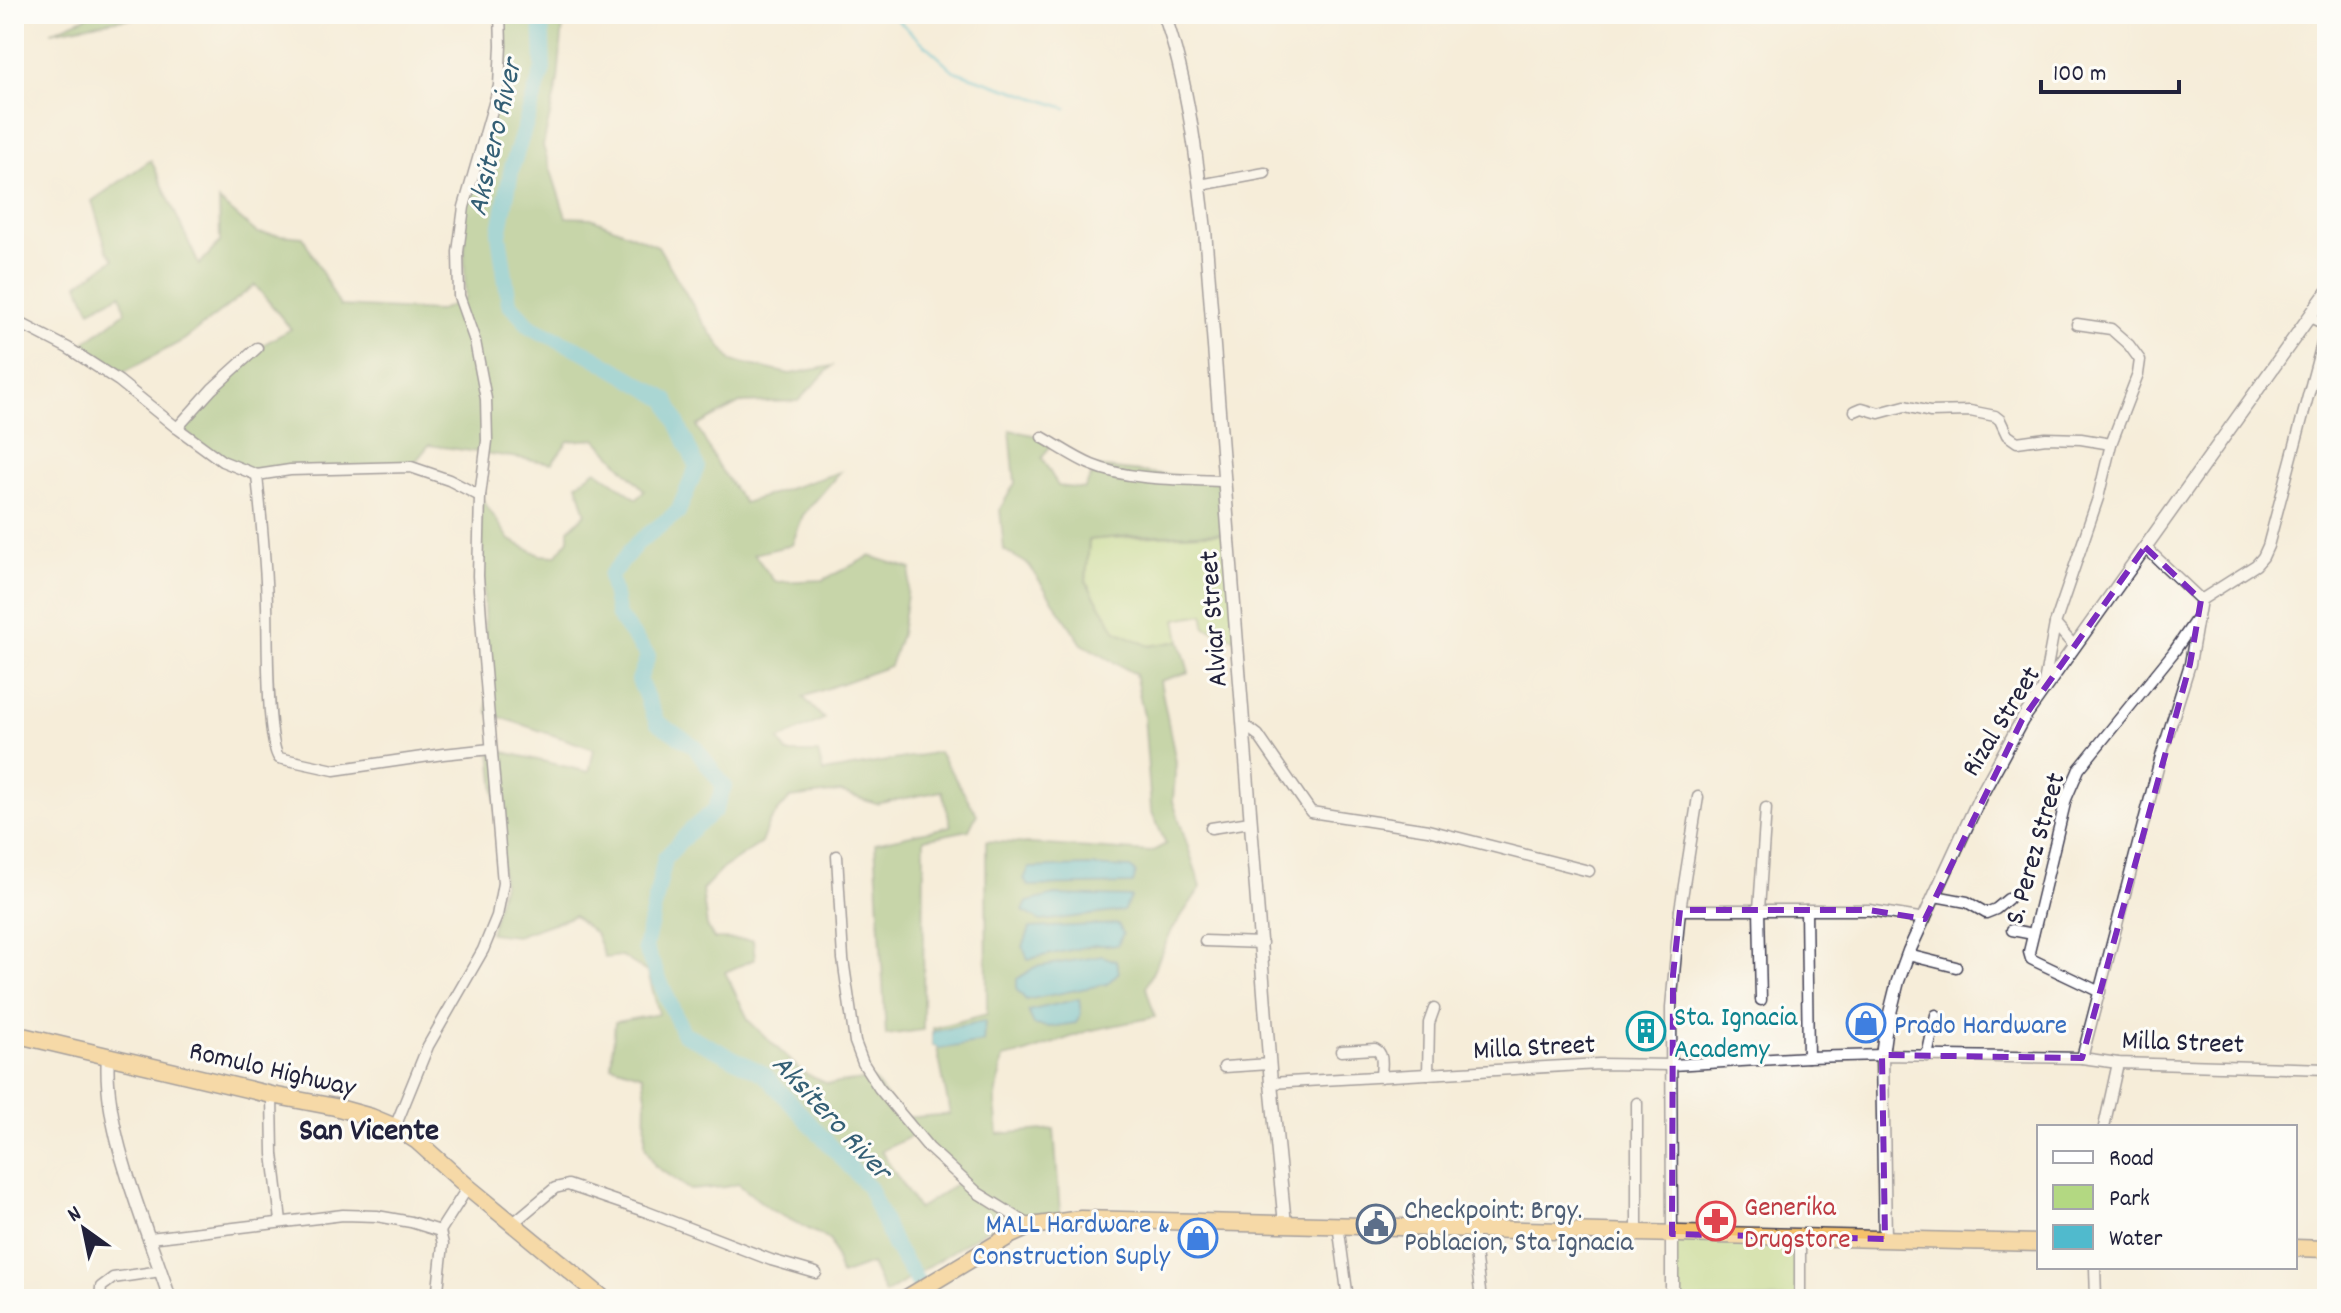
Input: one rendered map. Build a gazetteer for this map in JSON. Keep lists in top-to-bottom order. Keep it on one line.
{"streets":{"highway":["Romulo Highway"],"street":["Alviar Street","Rizal Street","S. Perez Street","Milla Street"]},"crossings":[["Alviar Street","Milla Street"],["Rizal Street","Milla Street"]],"districts":["San Vicente"],"water":["Aksitero River"],"places":{"shop":["Prado Hardware","MALL Hardware & Construction Suply"],"building":["Sta. Ignacia Academy"],"pharmacy":["Generika Drugstore"],"public building":["Checkpoint: Brgy. Poblacion, Sta Ignacia"]},"legend":["Road","Park","Water"],"scale_bar":"100 m","north":"top left"}
